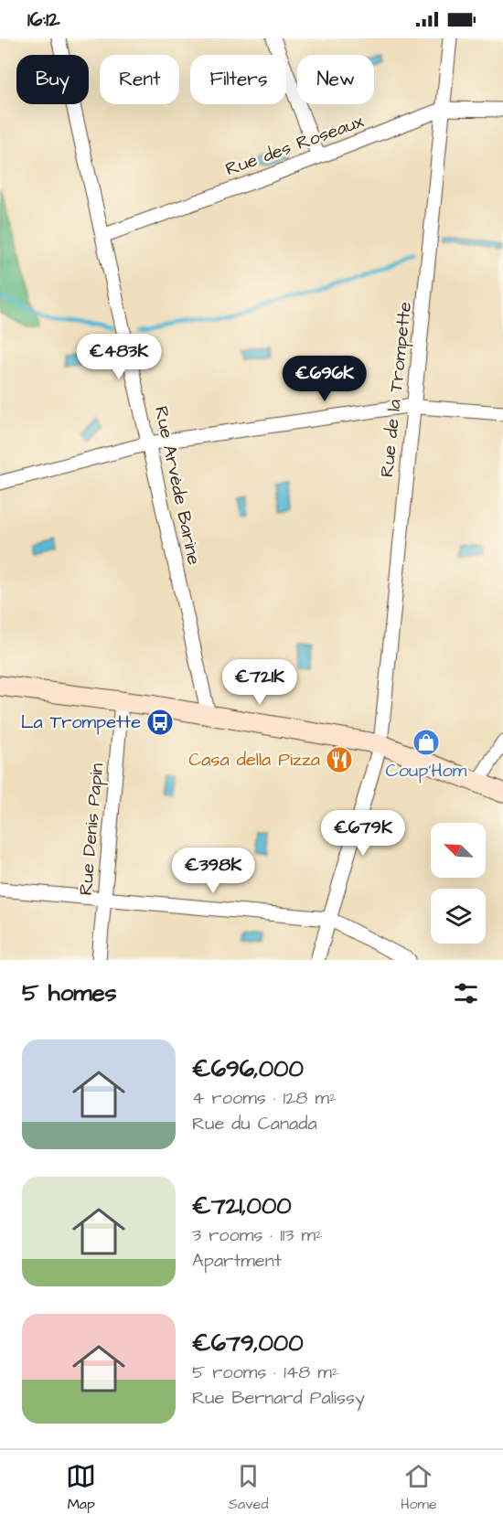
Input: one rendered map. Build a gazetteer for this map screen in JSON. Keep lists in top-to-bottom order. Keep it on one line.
{"streets":{"street":["Rue des Roseaux","Rue de la Trompette","Rue Arvède Barine","Rue Denis Papin"]},"crossings":[["Rue des Roseaux","Rue de la Trompette"],["Rue des Roseaux","Rue Arvède Barine"]],"places":{"bus stop":["La Trompette"],"shop":["Coup'Hom"],"restaurant":["Casa della Pizza"]},"north":"top left","page":{"status":"16:12","chip":["Buy","Rent","Filters","New"],"price":["€483K","€696K","€721K","€679K","€398K"],"heading":"5 homes","list":[{"name":"€696,000","note":"4 rooms · 128 m² · Rue du Canada"},{"name":"€721,000","note":"3 rooms · 113 m² · Apartment"},{"name":"€679,000","note":"5 rooms · 148 m² · Rue Bernard Palissy"}],"tabs":["Map","Saved","Home"]}}
